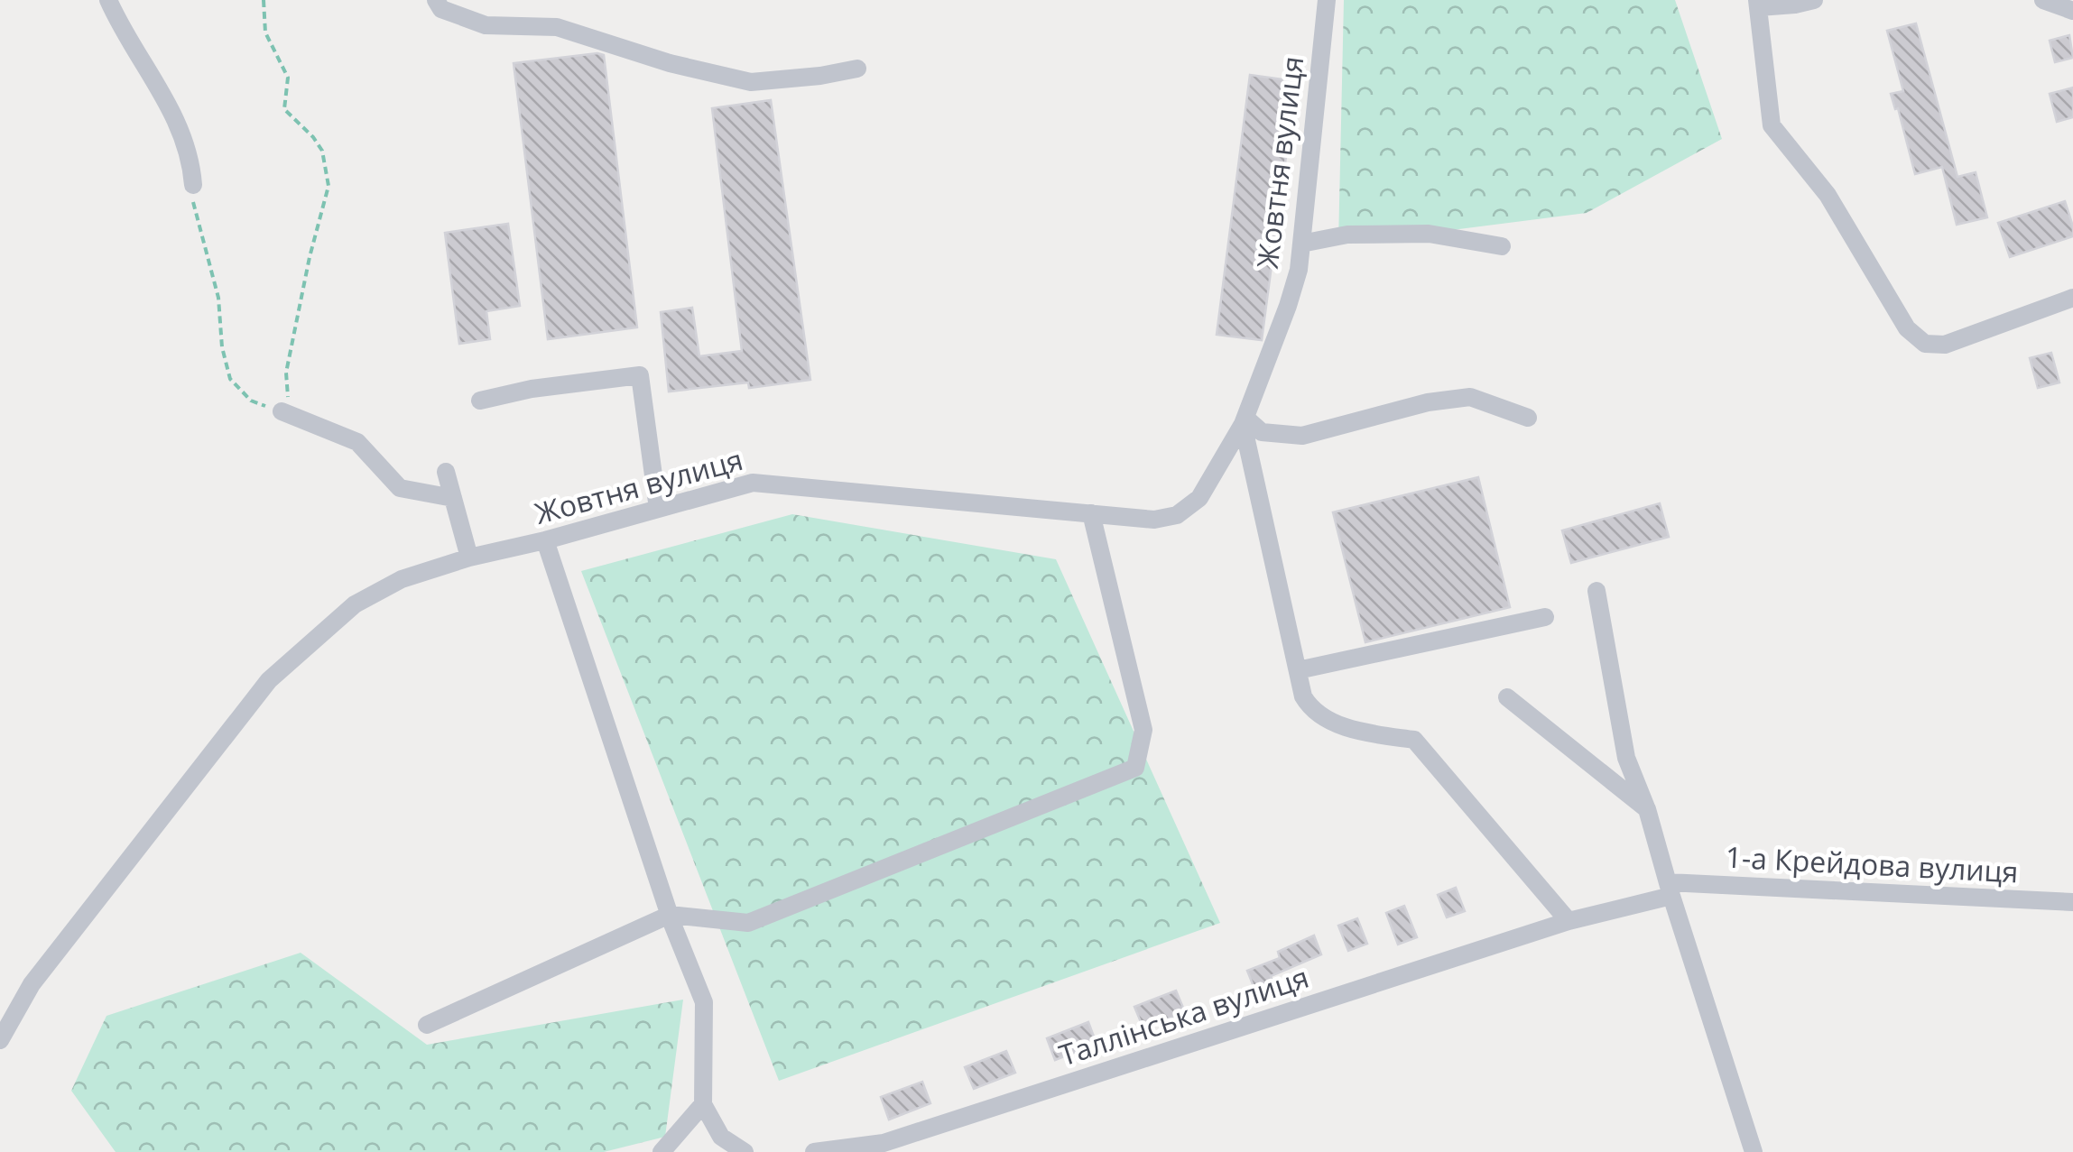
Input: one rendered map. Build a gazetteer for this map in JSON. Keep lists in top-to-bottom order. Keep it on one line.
{"streets":{"street":["Жовтня вулиця","1-а Крейдова вулиця","Таллінська вулиця"]},"crossings":[["1-а Крейдова вулиця","Таллінська вулиця"]]}
